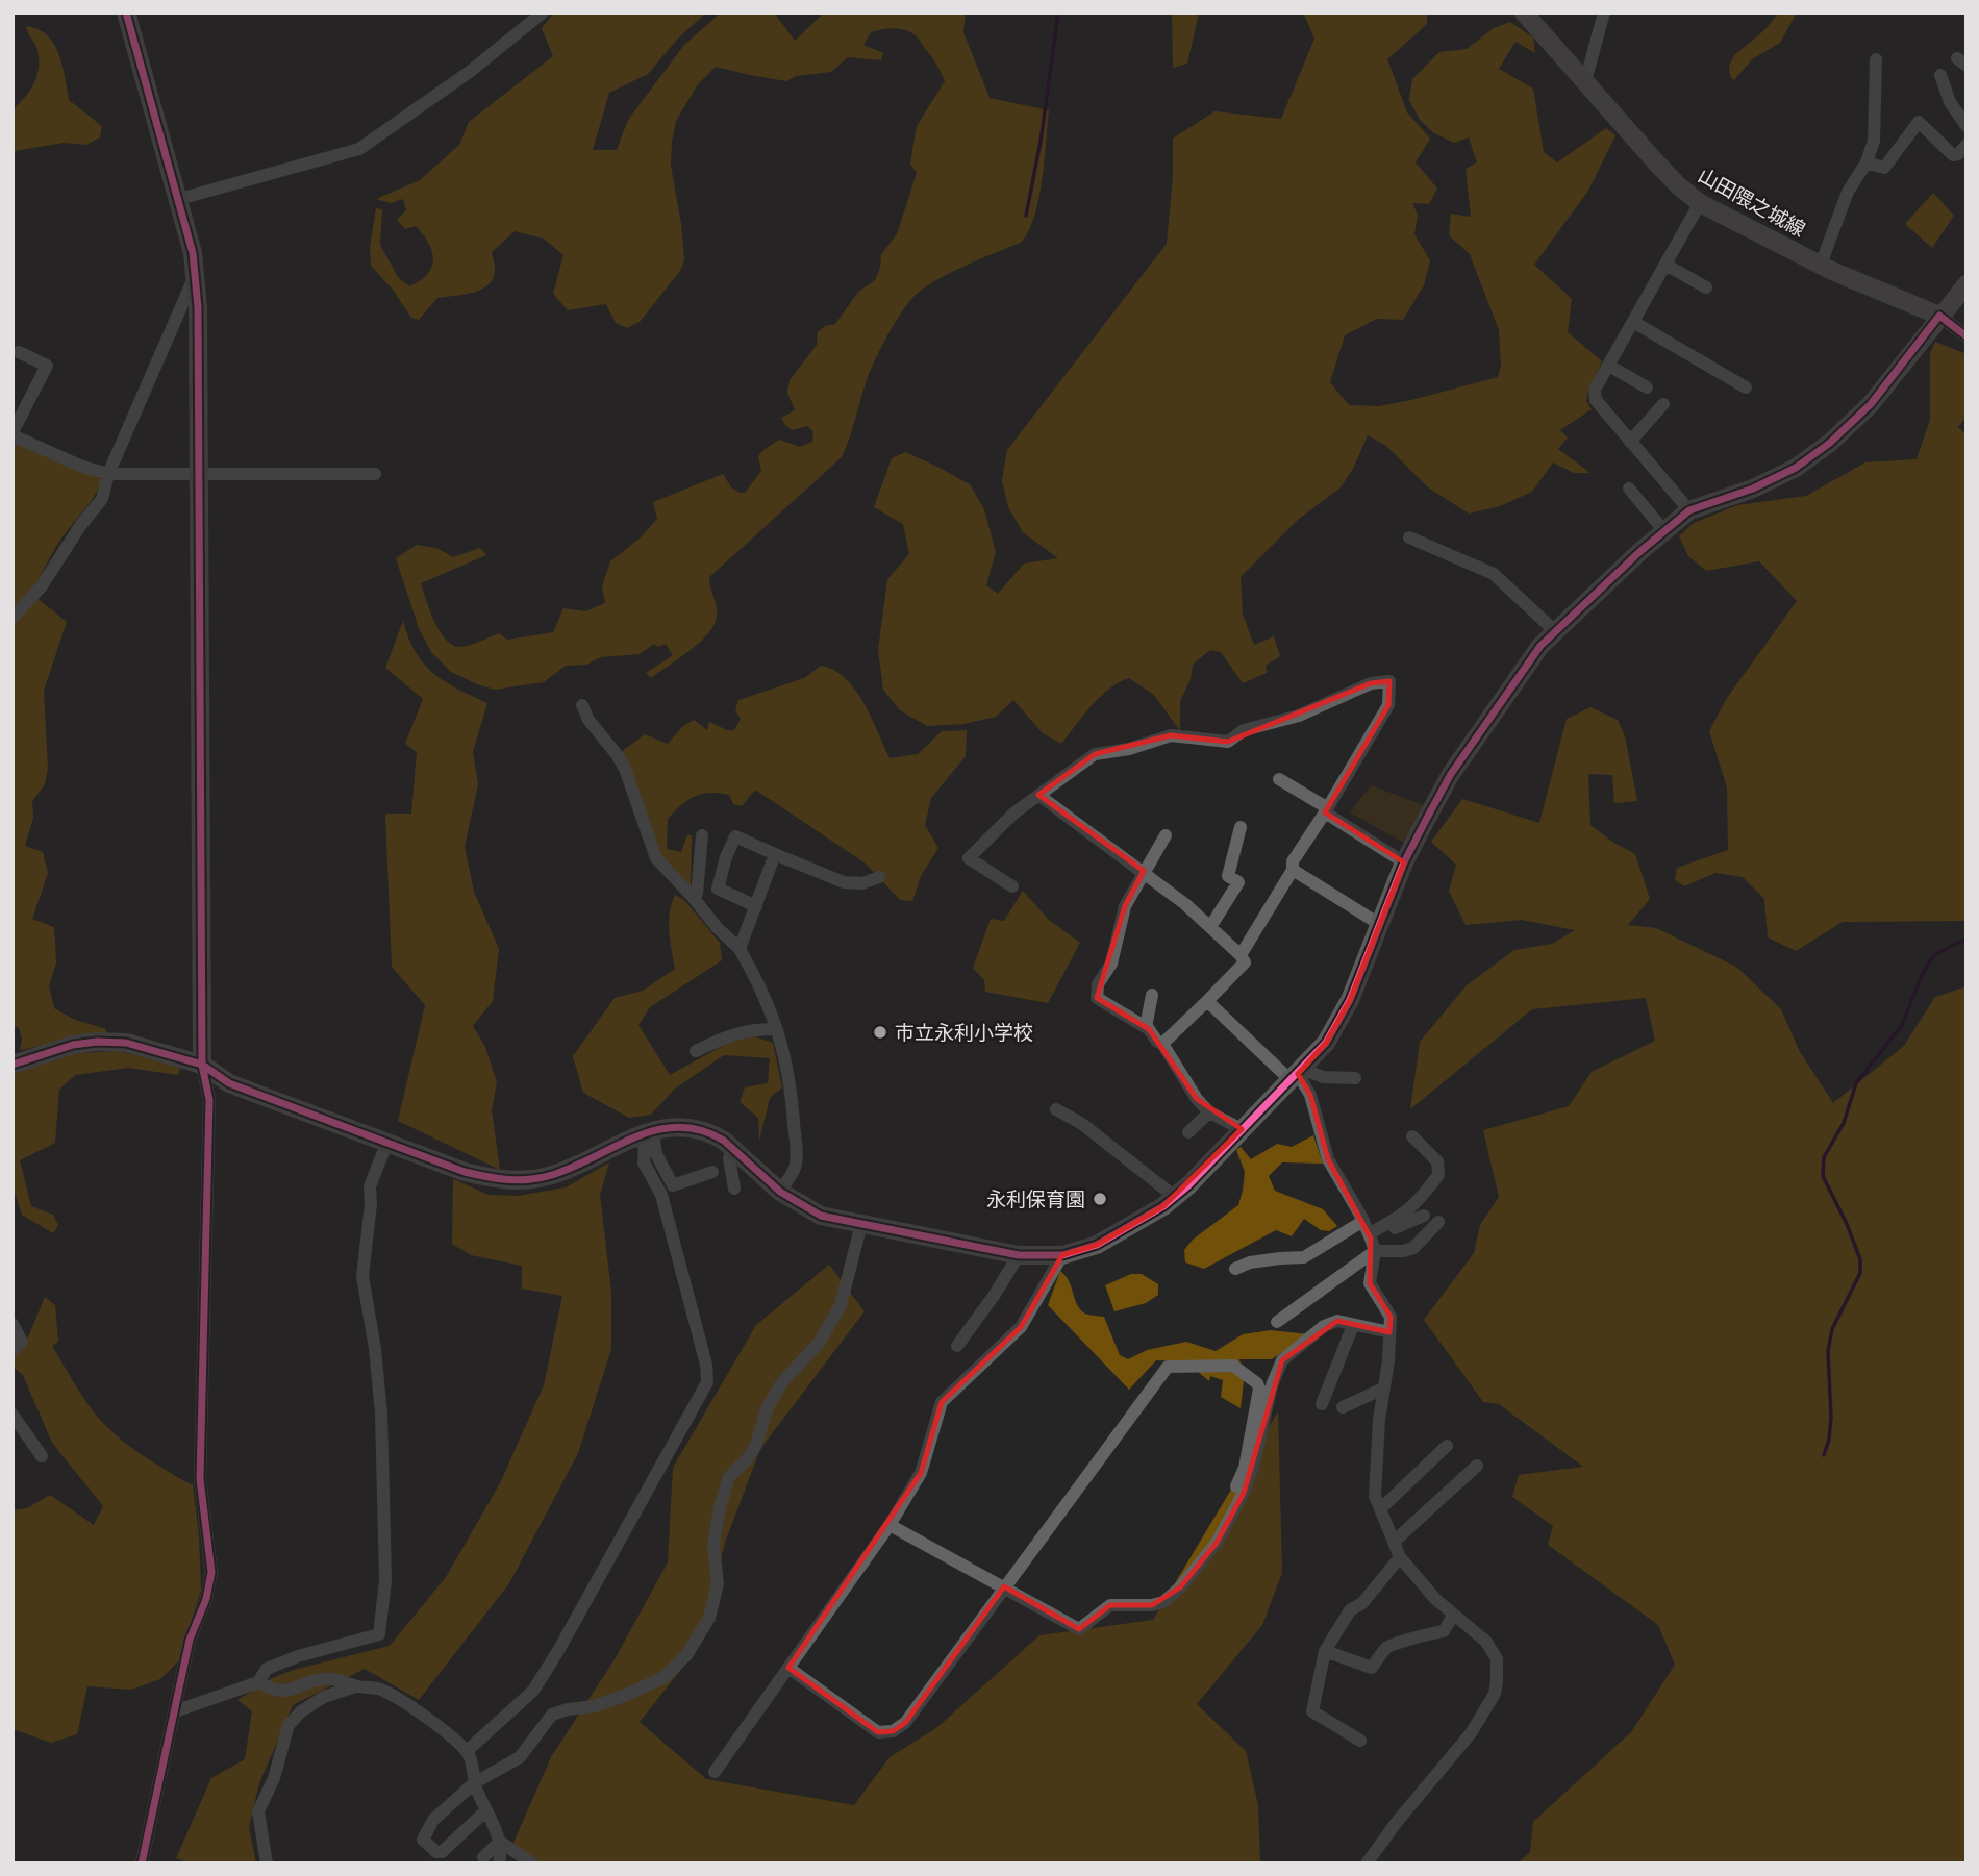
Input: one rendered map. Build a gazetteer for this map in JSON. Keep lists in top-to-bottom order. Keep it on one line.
{"streets":{"street":["山田隈之城線"]},"places":["市立永利小学校","永利保育園"]}
